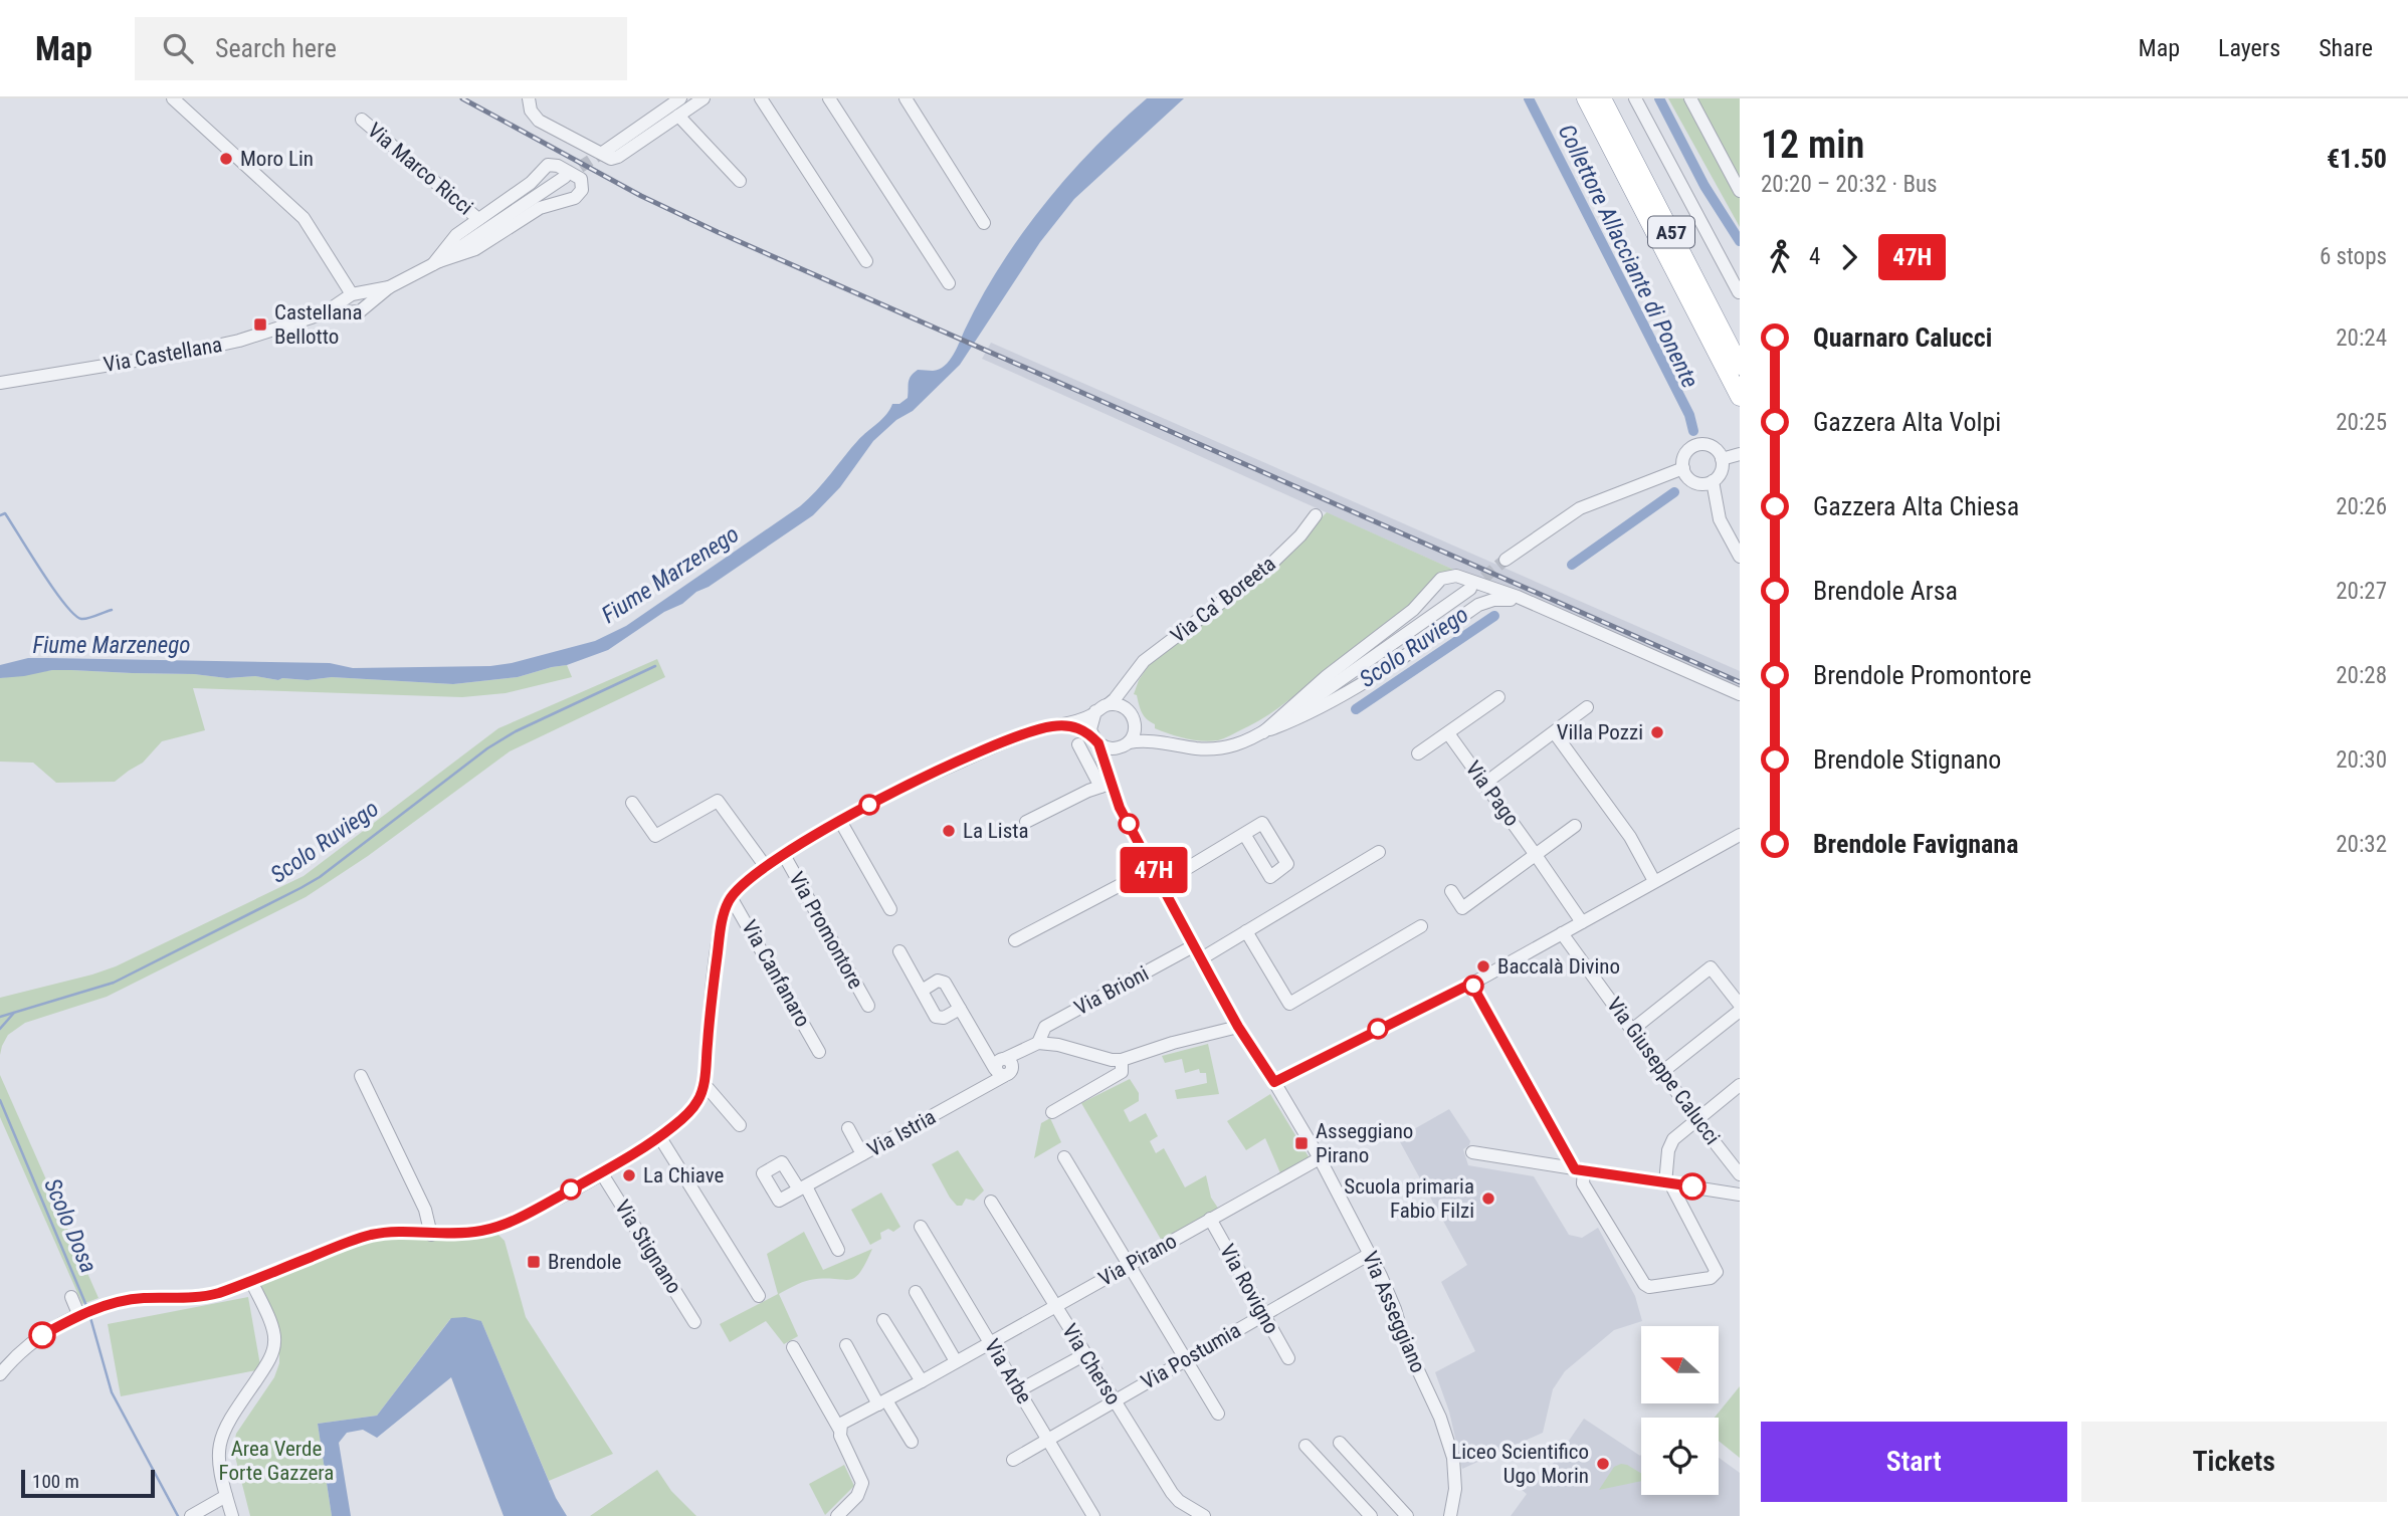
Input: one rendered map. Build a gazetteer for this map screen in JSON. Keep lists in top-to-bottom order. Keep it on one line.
{"streets":{"highway":["A57"],"street":["Via Marco Ricci","Via Castellana","Via Ca' Boreeta","Via Pago","Via Promontore","Via Canfanaro","Via Brioni","Via Giuseppe Calucci","Via Istria","Via Stignano","Via Pirano","Via Rovigno","Via Asseggiano","Via Postumia","Via Cherso","Via Arbe"]},"crossings":[["Via Marco Ricci","Via Castellana"],["Via Brioni","Via Istria"],["Via Brioni","Via Asseggiano"],["Via Pirano","Via Rovigno"],["Via Pirano","Via Asseggiano"],["Via Pirano","Via Cherso"],["Via Pirano","Via Arbe"],["Via Rovigno","Via Postumia"],["Via Asseggiano","Via Postumia"],["Via Postumia","Via Cherso"],["Via Postumia","Via Arbe"]],"water":["Collettore Allacciante di Ponente","Fiume Marzenego","Scolo Ruviego","Scolo Dosa"],"parks":["Area Verde Forte Gazzera"],"places":{"other":["Moro Lin","Villa Pozzi","La Lista","Baccalà Divino","La Chiave","Scuola primaria Fabio Filzi","Liceo Scientifico Ugo Morin"],"transit":["Castellana Bellotto","Asseggiano Pirano","Brendole"]},"lines":["bus line 47H"],"scale_bar":"100 m","north":"left","page":{"header":"Map","search":"Search here","nav":["Map","Layers","Share"],"on_map":"47H","heading":["12 min","20:20 – 20:32 · Bus","€1.50"],"legs":["4","47H","6 stops"],"list":[{"name":"Quarnaro Calucci","value":"20:24"},{"name":"Gazzera Alta Volpi","value":"20:25"},{"name":"Gazzera Alta Chiesa","value":"20:26"},{"name":"Brendole Arsa","value":"20:27"},{"name":"Brendole Promontore","value":"20:28"},{"name":"Brendole Stignano","value":"20:30"},{"name":"Brendole Favignana","value":"20:32"}],"buttons":["Start","Tickets"],"scale":"100 m"}}
